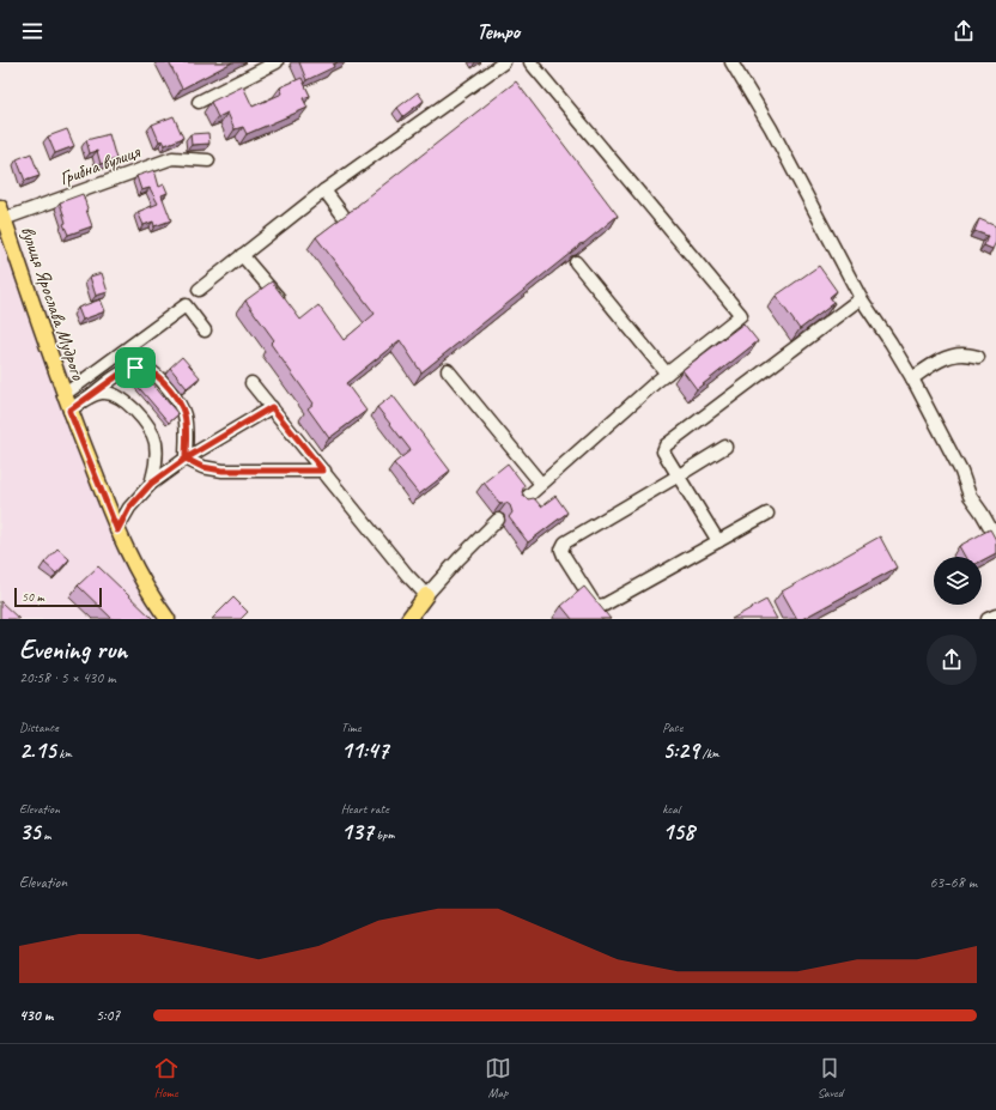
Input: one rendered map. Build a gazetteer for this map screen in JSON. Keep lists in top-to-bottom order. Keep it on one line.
{"streets":{"main road":["вулиця Ярослава Мудрого"],"street":["Грибна вулиця"]},"crossings":[["Грибна вулиця","вулиця Ярослава Мудрого"]],"scale_bar":"50 m","page":{"header":"Tempo","scale":"50 m","heading":["Evening run","20:58 · 5 × 430 m"],"stats":[["Distance","2.15 km"],["Time","11:47"],["Pace","5:29 /km"],["Elevation","35 m"],["Heart rate","137 bpm"],["kcal","158"]],"chart":["Elevation","63–68 m"],"list":[{"name":"430 m","note":"5:07"}],"tabs":["Home","Map","Saved"]}}
